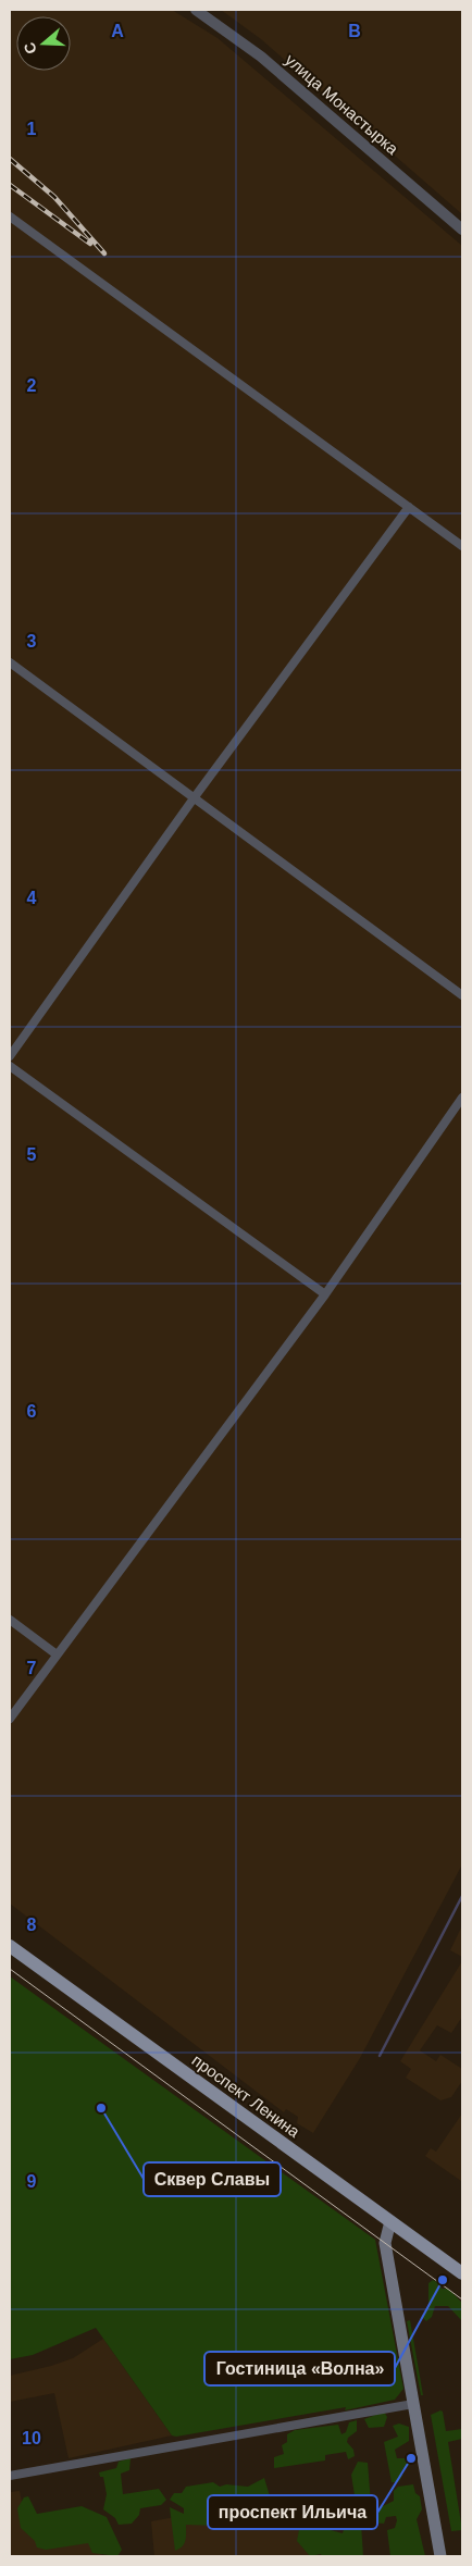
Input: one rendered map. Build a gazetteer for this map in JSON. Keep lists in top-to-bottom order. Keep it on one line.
{"streets":{"main road":["проспект Ленина"],"street":["улица Монастырка"]},"places":["Сквер Славы","Гостиница «Волна»","проспект Ильича"],"north":"left","grid":{"columns":["A","B"],"rows":["1","2","3","4","5","6","7","8","9","10"]}}
